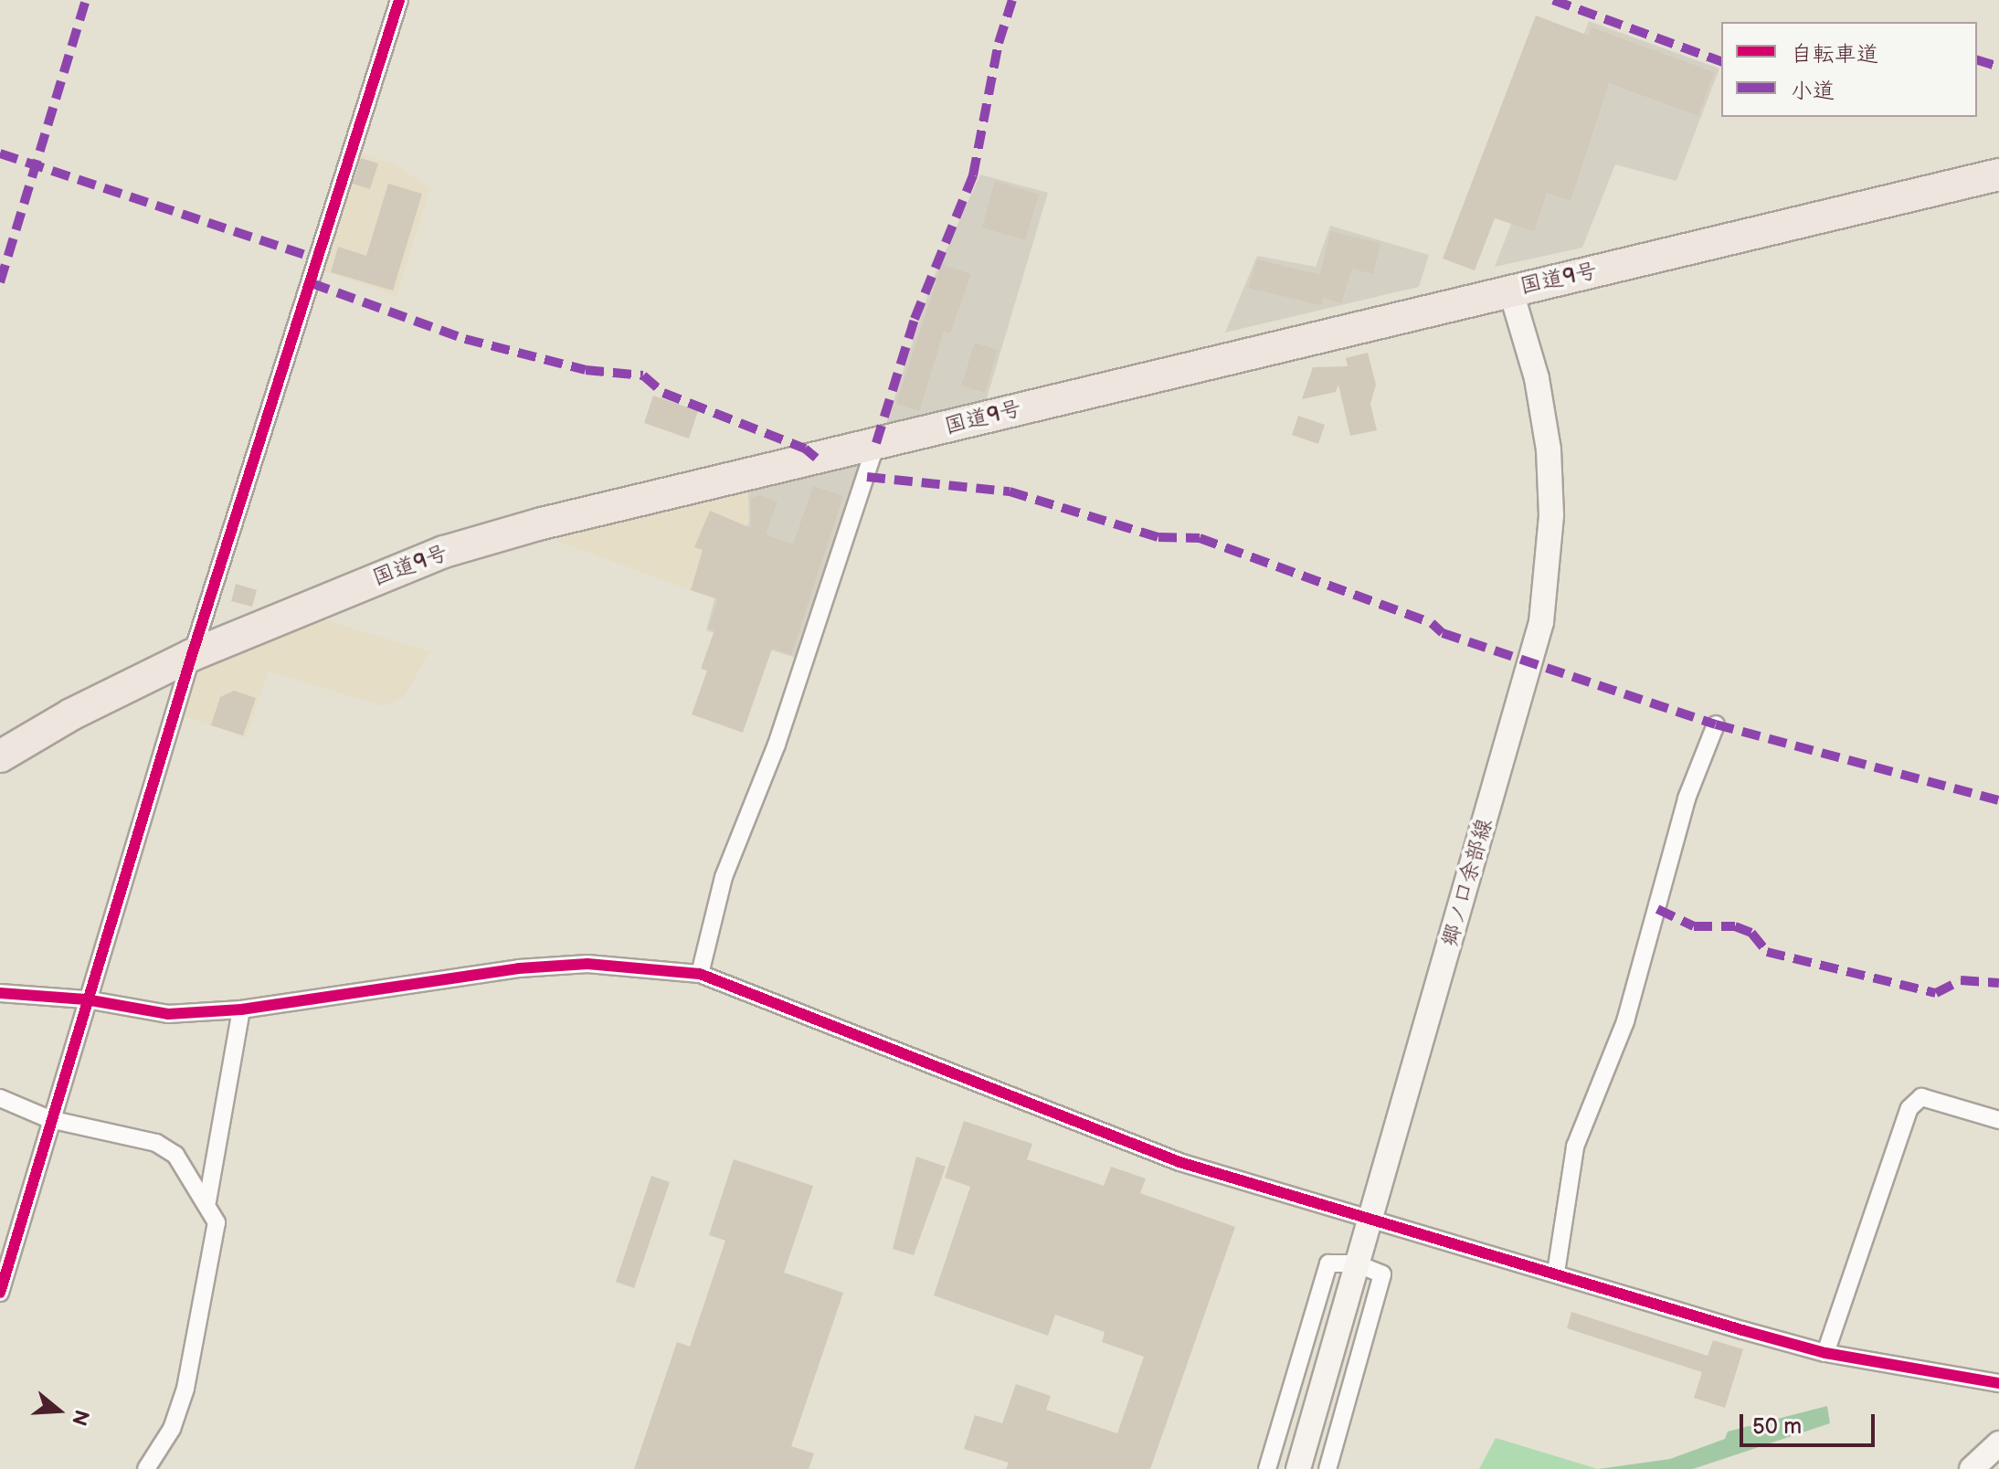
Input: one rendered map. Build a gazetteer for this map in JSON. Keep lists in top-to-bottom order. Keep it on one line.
{"streets":{"highway":["国道9号"],"main road":["郷ノ口余部線"]},"crossings":[["国道9号","郷ノ口余部線"]],"legend":["自転車道","小道"],"scale_bar":"50 m","north":"right"}
